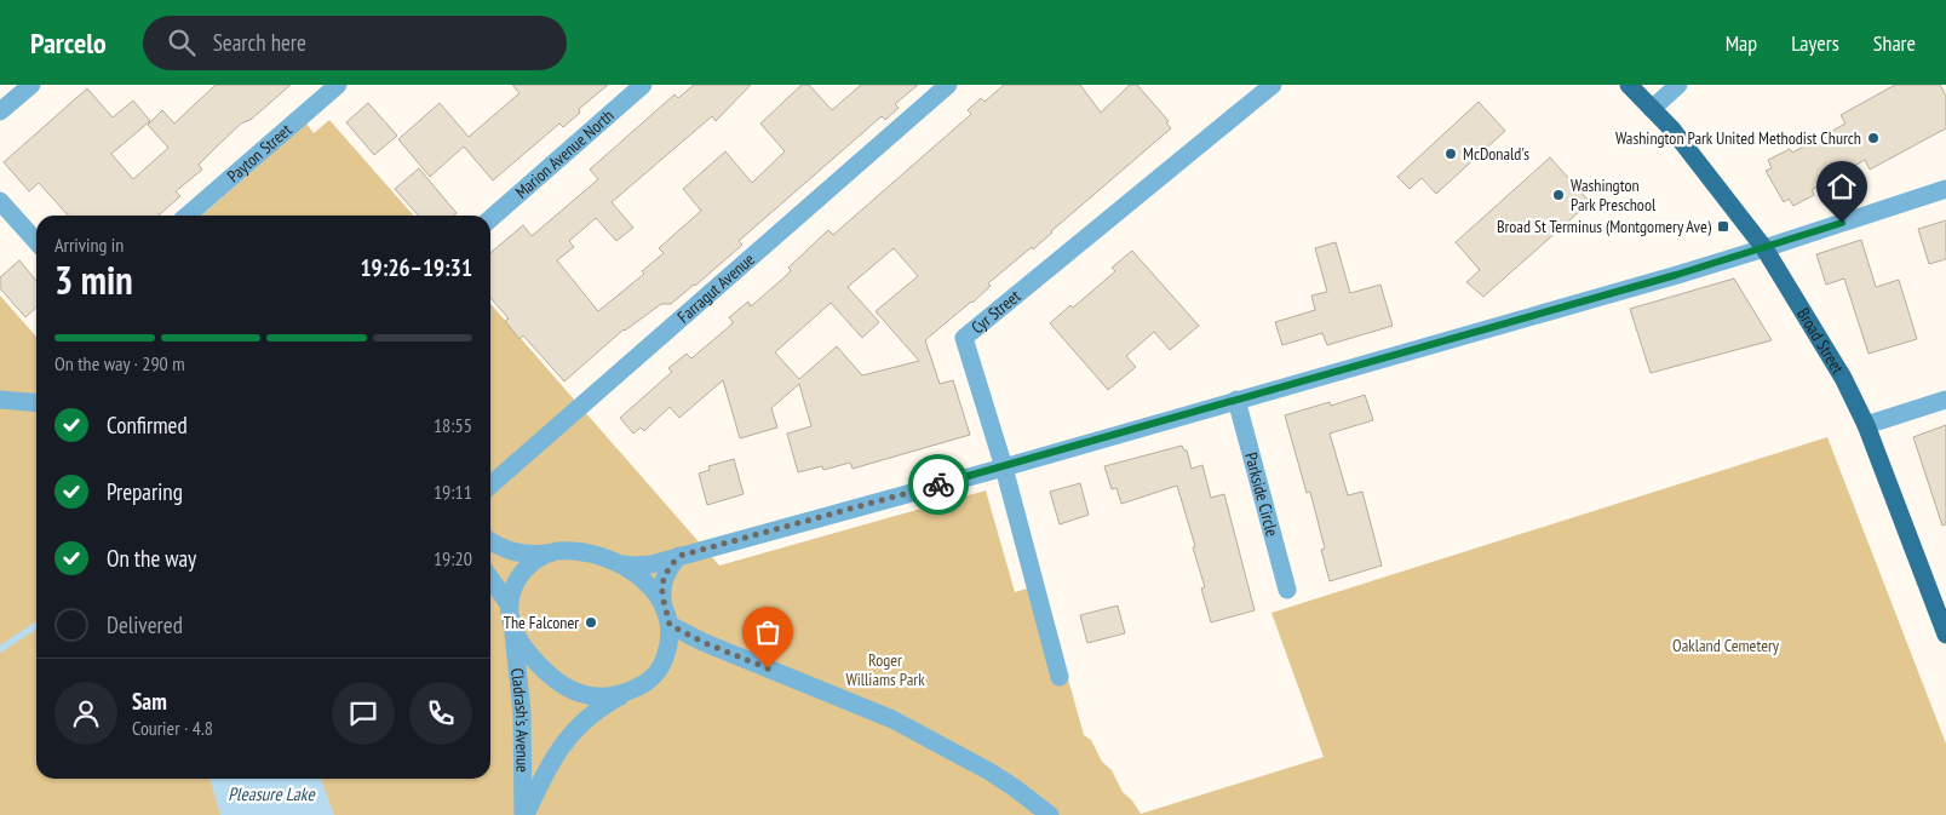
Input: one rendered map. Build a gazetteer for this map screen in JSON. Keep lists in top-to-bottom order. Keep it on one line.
{"streets":{"main road":["Broad Street"],"street":["Payton Street","Marion Avenue North","Farragut Avenue","Cyr Street","Parkside Circle","Cladrash's Avenue"]},"water":["Pleasure Lake"],"parks":["Oakland Cemetery","Roger Williams Park"],"places":{"other":["Washington Park United Methodist Church","McDonald's","Washington Park Preschool","The Falconer"],"transit":["Broad St Terminus (Montgomery Ave)"]},"page":{"header":"Parcelo","search":"Search here","nav":["Map","Layers","Share"],"heading":["3 min","Arriving in","19:26–19:31"],"panel":["Sam","Courier · 4.8"],"bar":"On the way · 290 m","list":[["Confirmed","18:55"],["Preparing","19:11"],["On the way","19:20"],"Delivered"]}}
